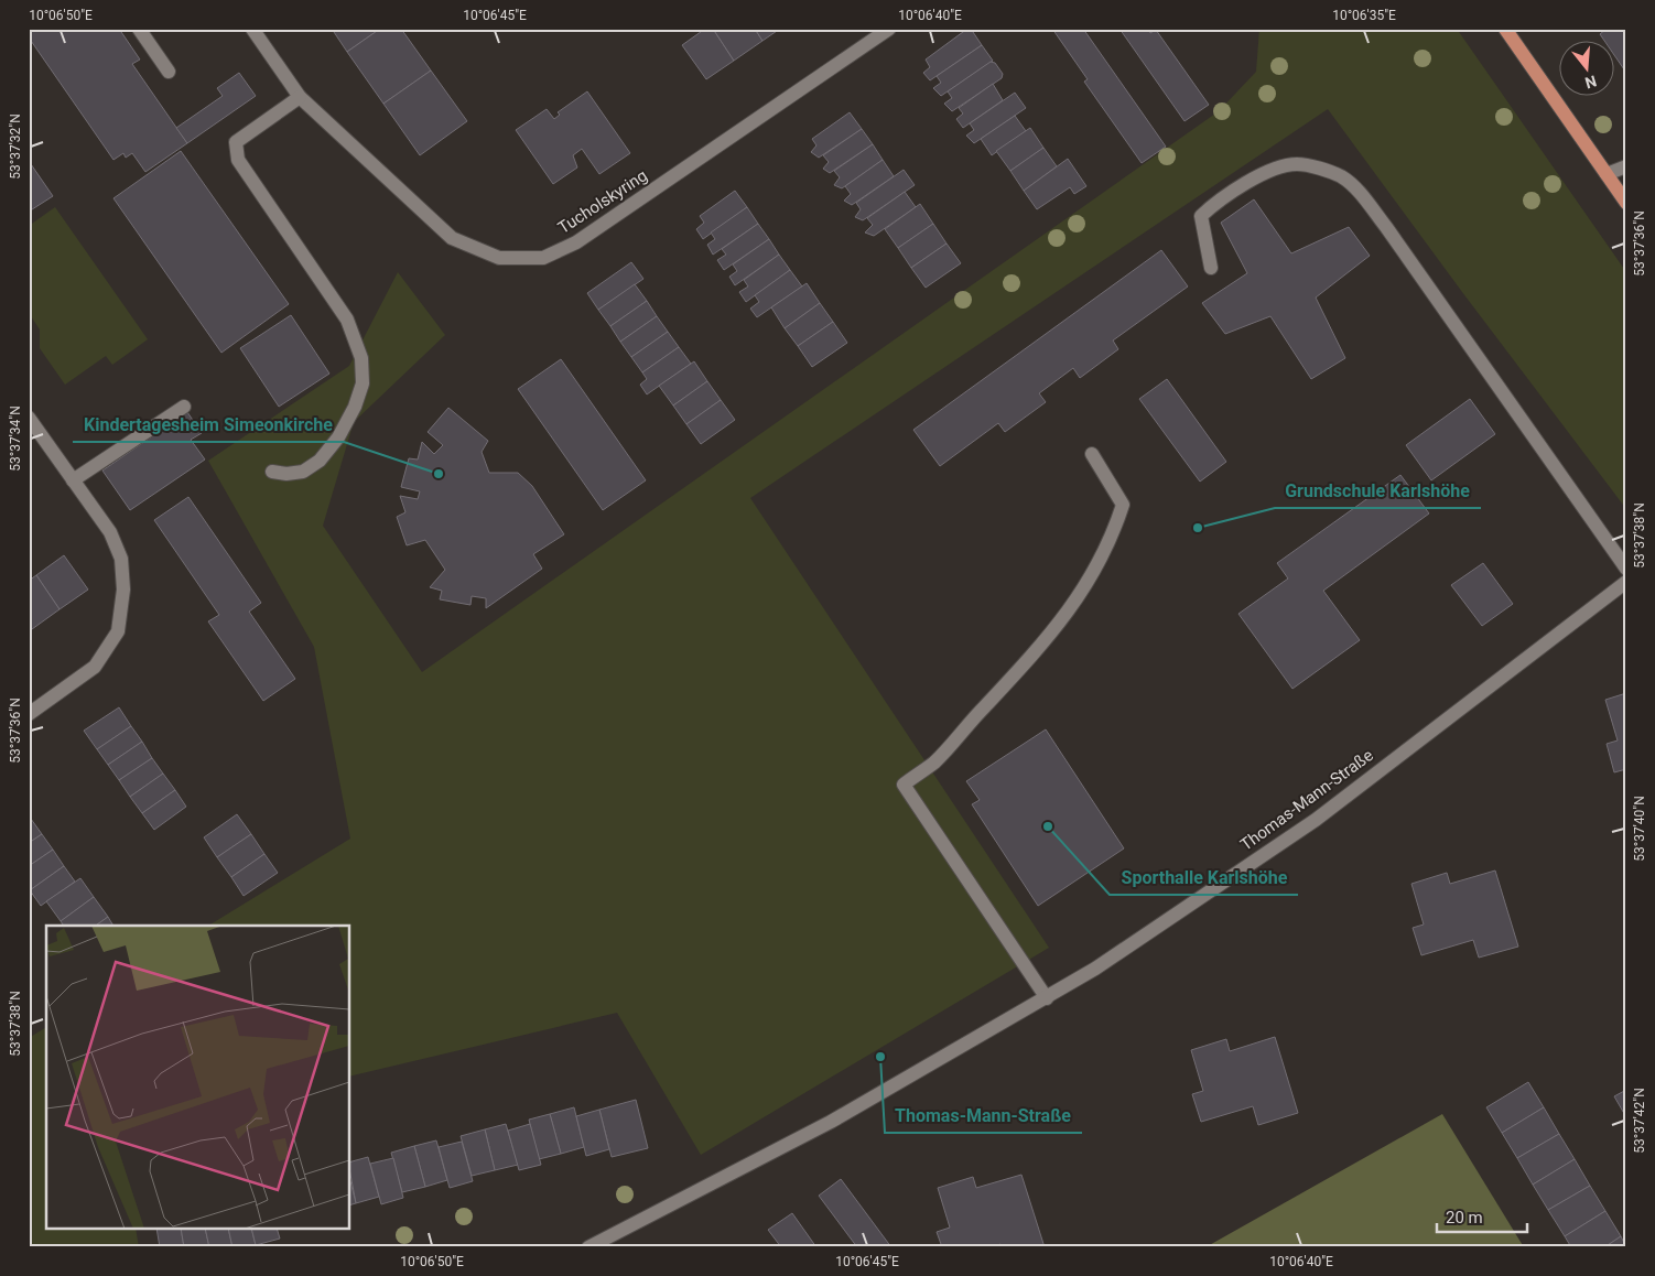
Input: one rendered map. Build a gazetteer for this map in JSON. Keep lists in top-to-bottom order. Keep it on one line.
{"streets":{"street":["Tucholskyring","Thomas-Mann-Straße"]},"places":["Kindertagesheim Simeonkirche","Grundschule Karlshöhe","Sporthalle Karlshöhe","Thomas-Mann-Straße"],"scale_bar":"20 m","north":"bottom","coordinates":["10°06'50\"E","10°06'45\"E","10°06'40\"E","10°06'35\"E","53°37'32\"N","53°37'36\"N","53°37'34\"N","53°37'38\"N","53°37'40\"N","53°37'42\"N"]}
